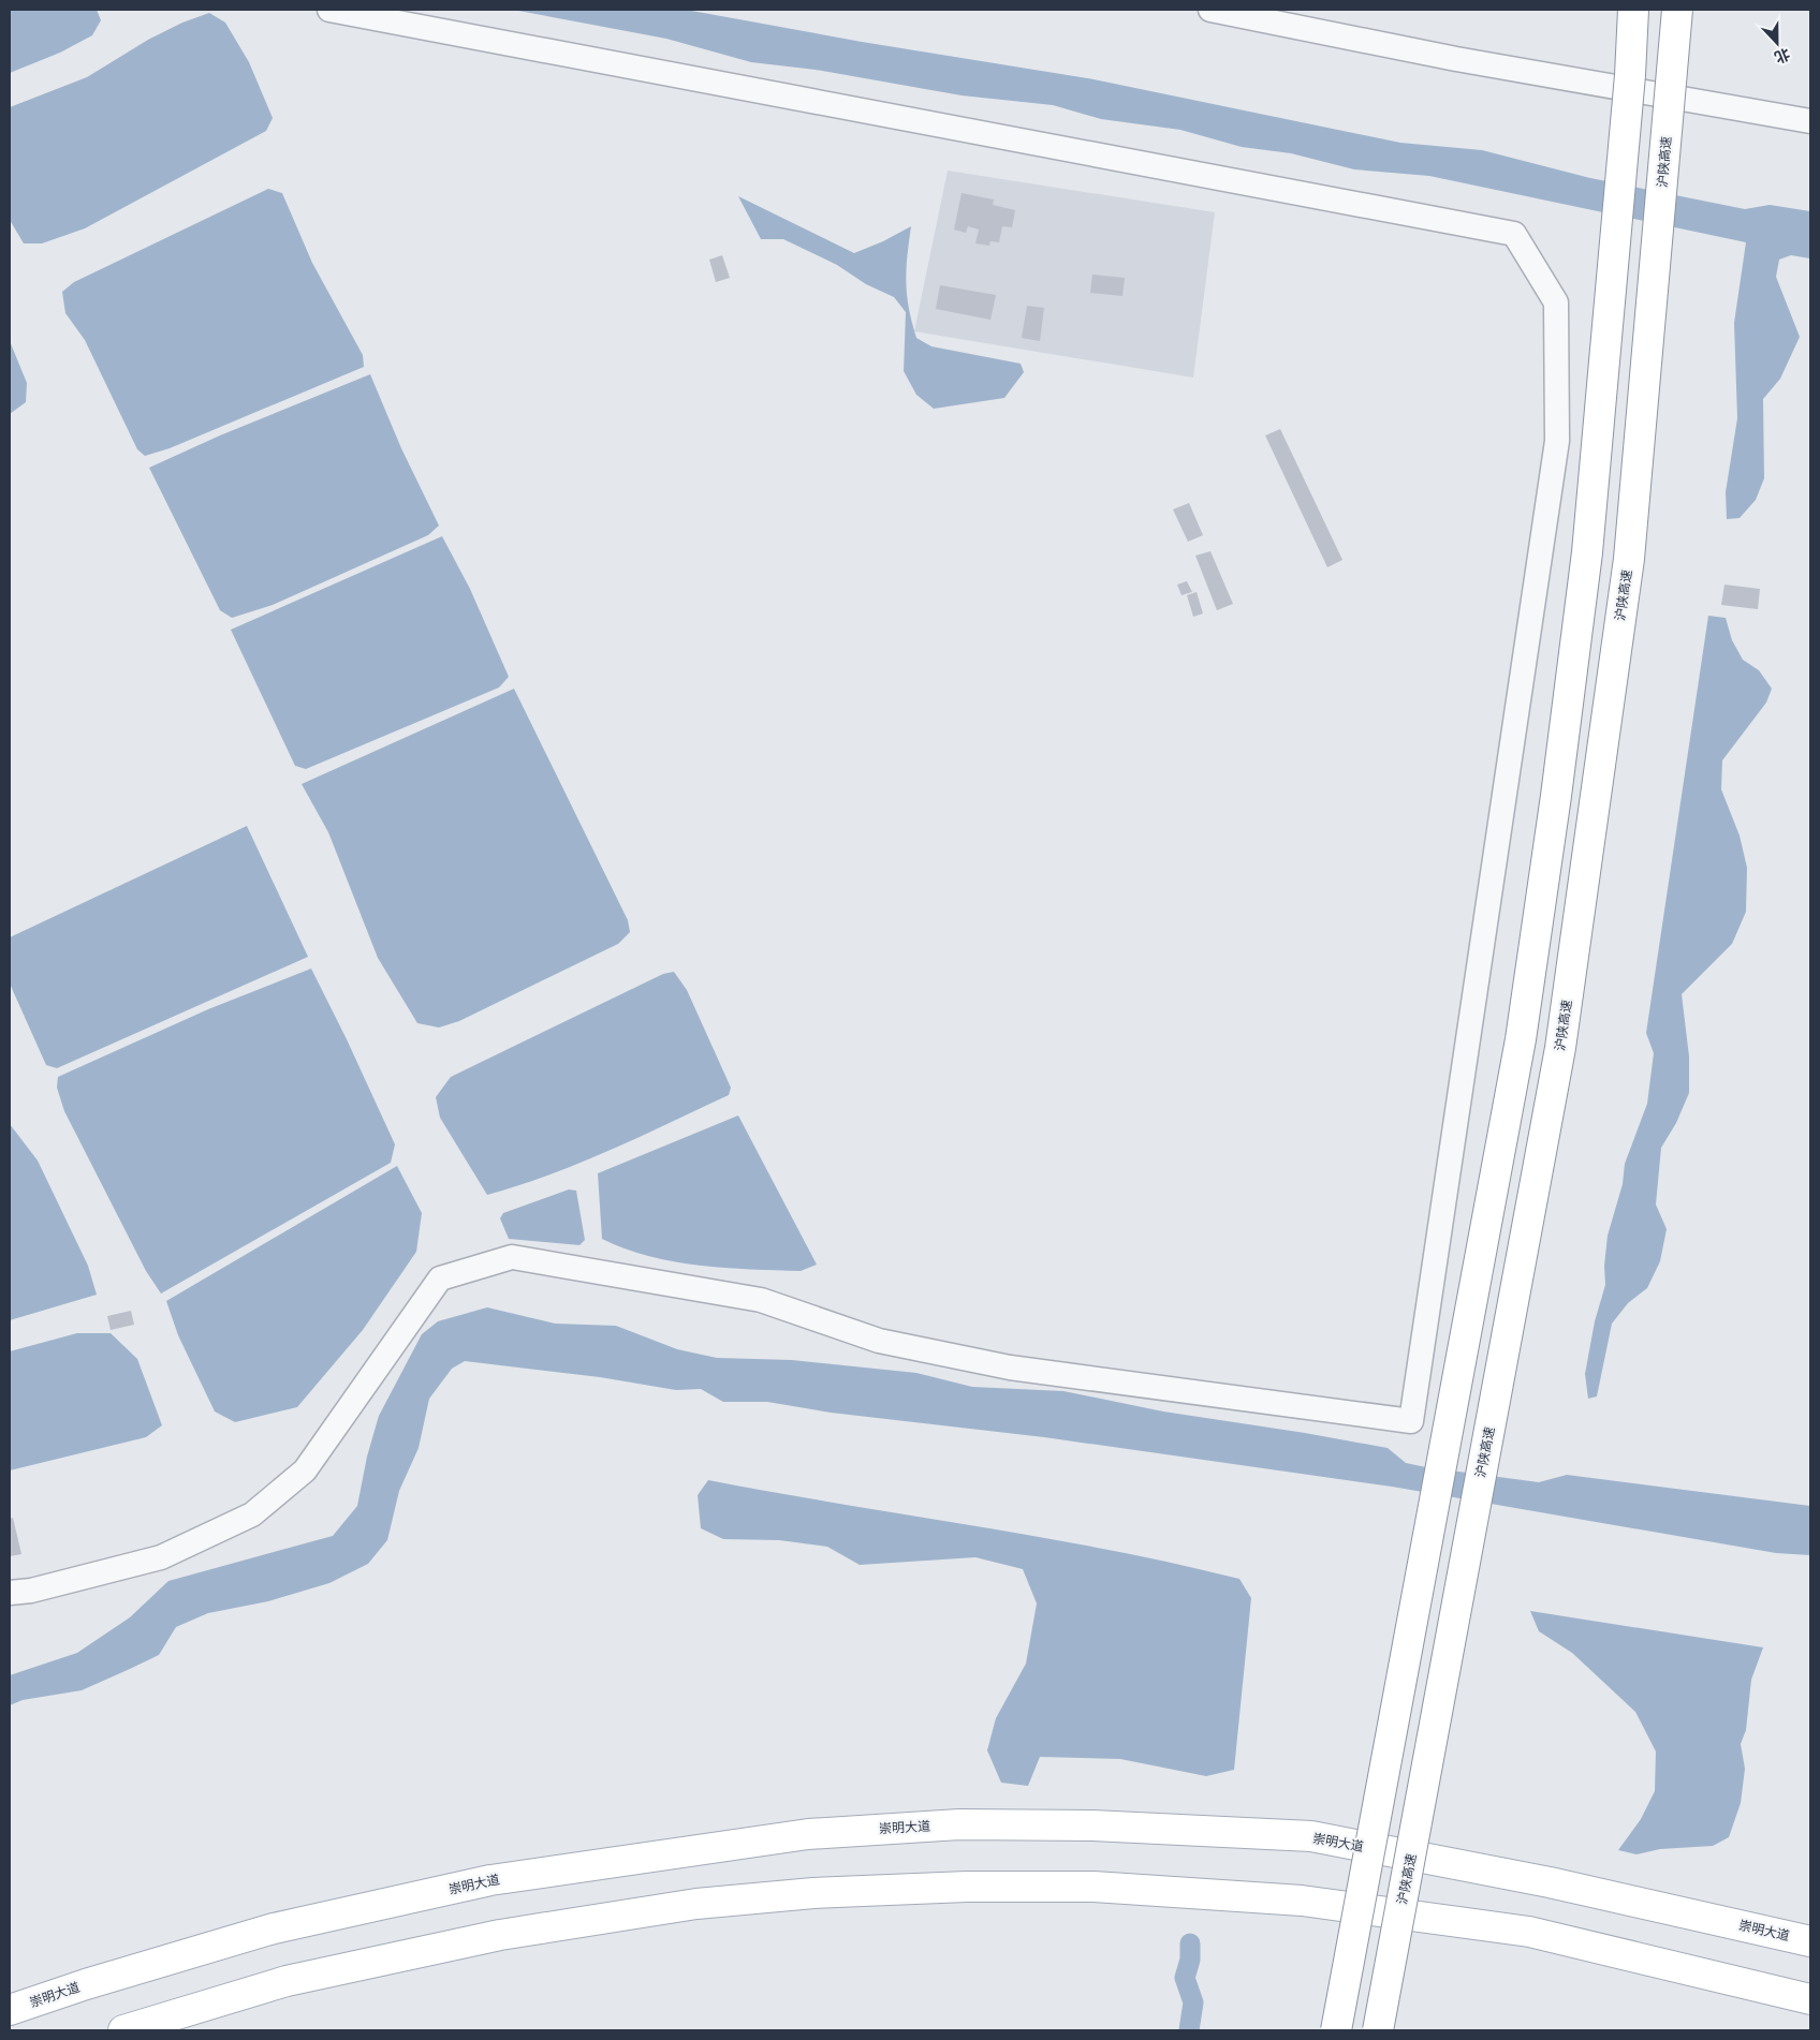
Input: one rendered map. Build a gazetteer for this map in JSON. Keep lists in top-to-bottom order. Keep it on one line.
{"streets":{"main road":["沪陕高速","崇明大道"]},"north":"bottom"}
